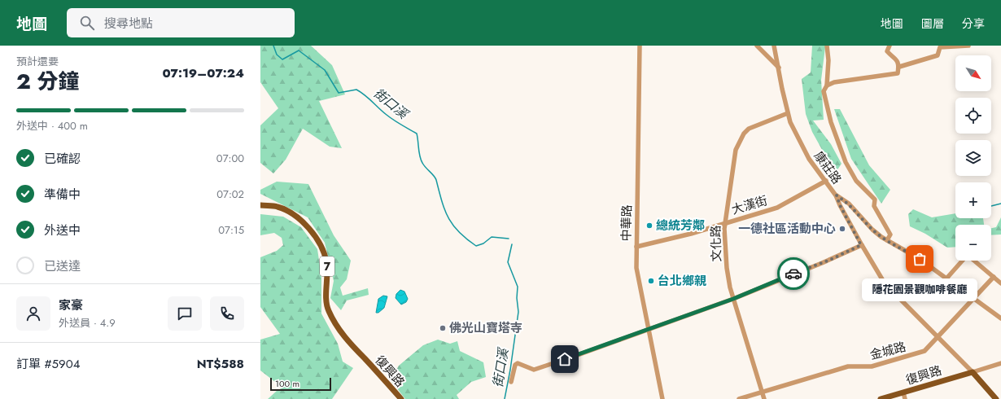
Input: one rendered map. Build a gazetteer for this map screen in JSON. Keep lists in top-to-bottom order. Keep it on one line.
{"streets":{"main road":["7","復興路"],"street":["康莊路","大漢街","中華路","文化路","金城路"]},"crossings":[["康莊路","大漢街"],["康莊路","文化路"],["康莊路","金城路"],["康莊路","復興路"],["大漢街","中華路"],["大漢街","文化路"],["文化路","金城路"]],"water":["街口溪"],"places":["總統芳鄰","一德社區活動中心","隱花園景觀咖啡餐廳","台北鄉親","佛光山寶塔寺"],"scale_bar":"100 m","north":"bottom right","page":{"header":"地圖","search":"搜尋地點","nav":["地圖","圖層","分享"],"heading":["2 分鐘","預計還要","07:19–07:24"],"panel":["家豪","外送員 · 4.9","訂單 #5904","NT$588"],"map_buttons":["+","−"],"bar":"外送中 · 400 m","list":[["已確認","07:00"],["準備中","07:02"],["外送中","07:15"],"已送達"],"bubble":"隱花園景觀咖啡餐廳","scale":"100 m"}}
